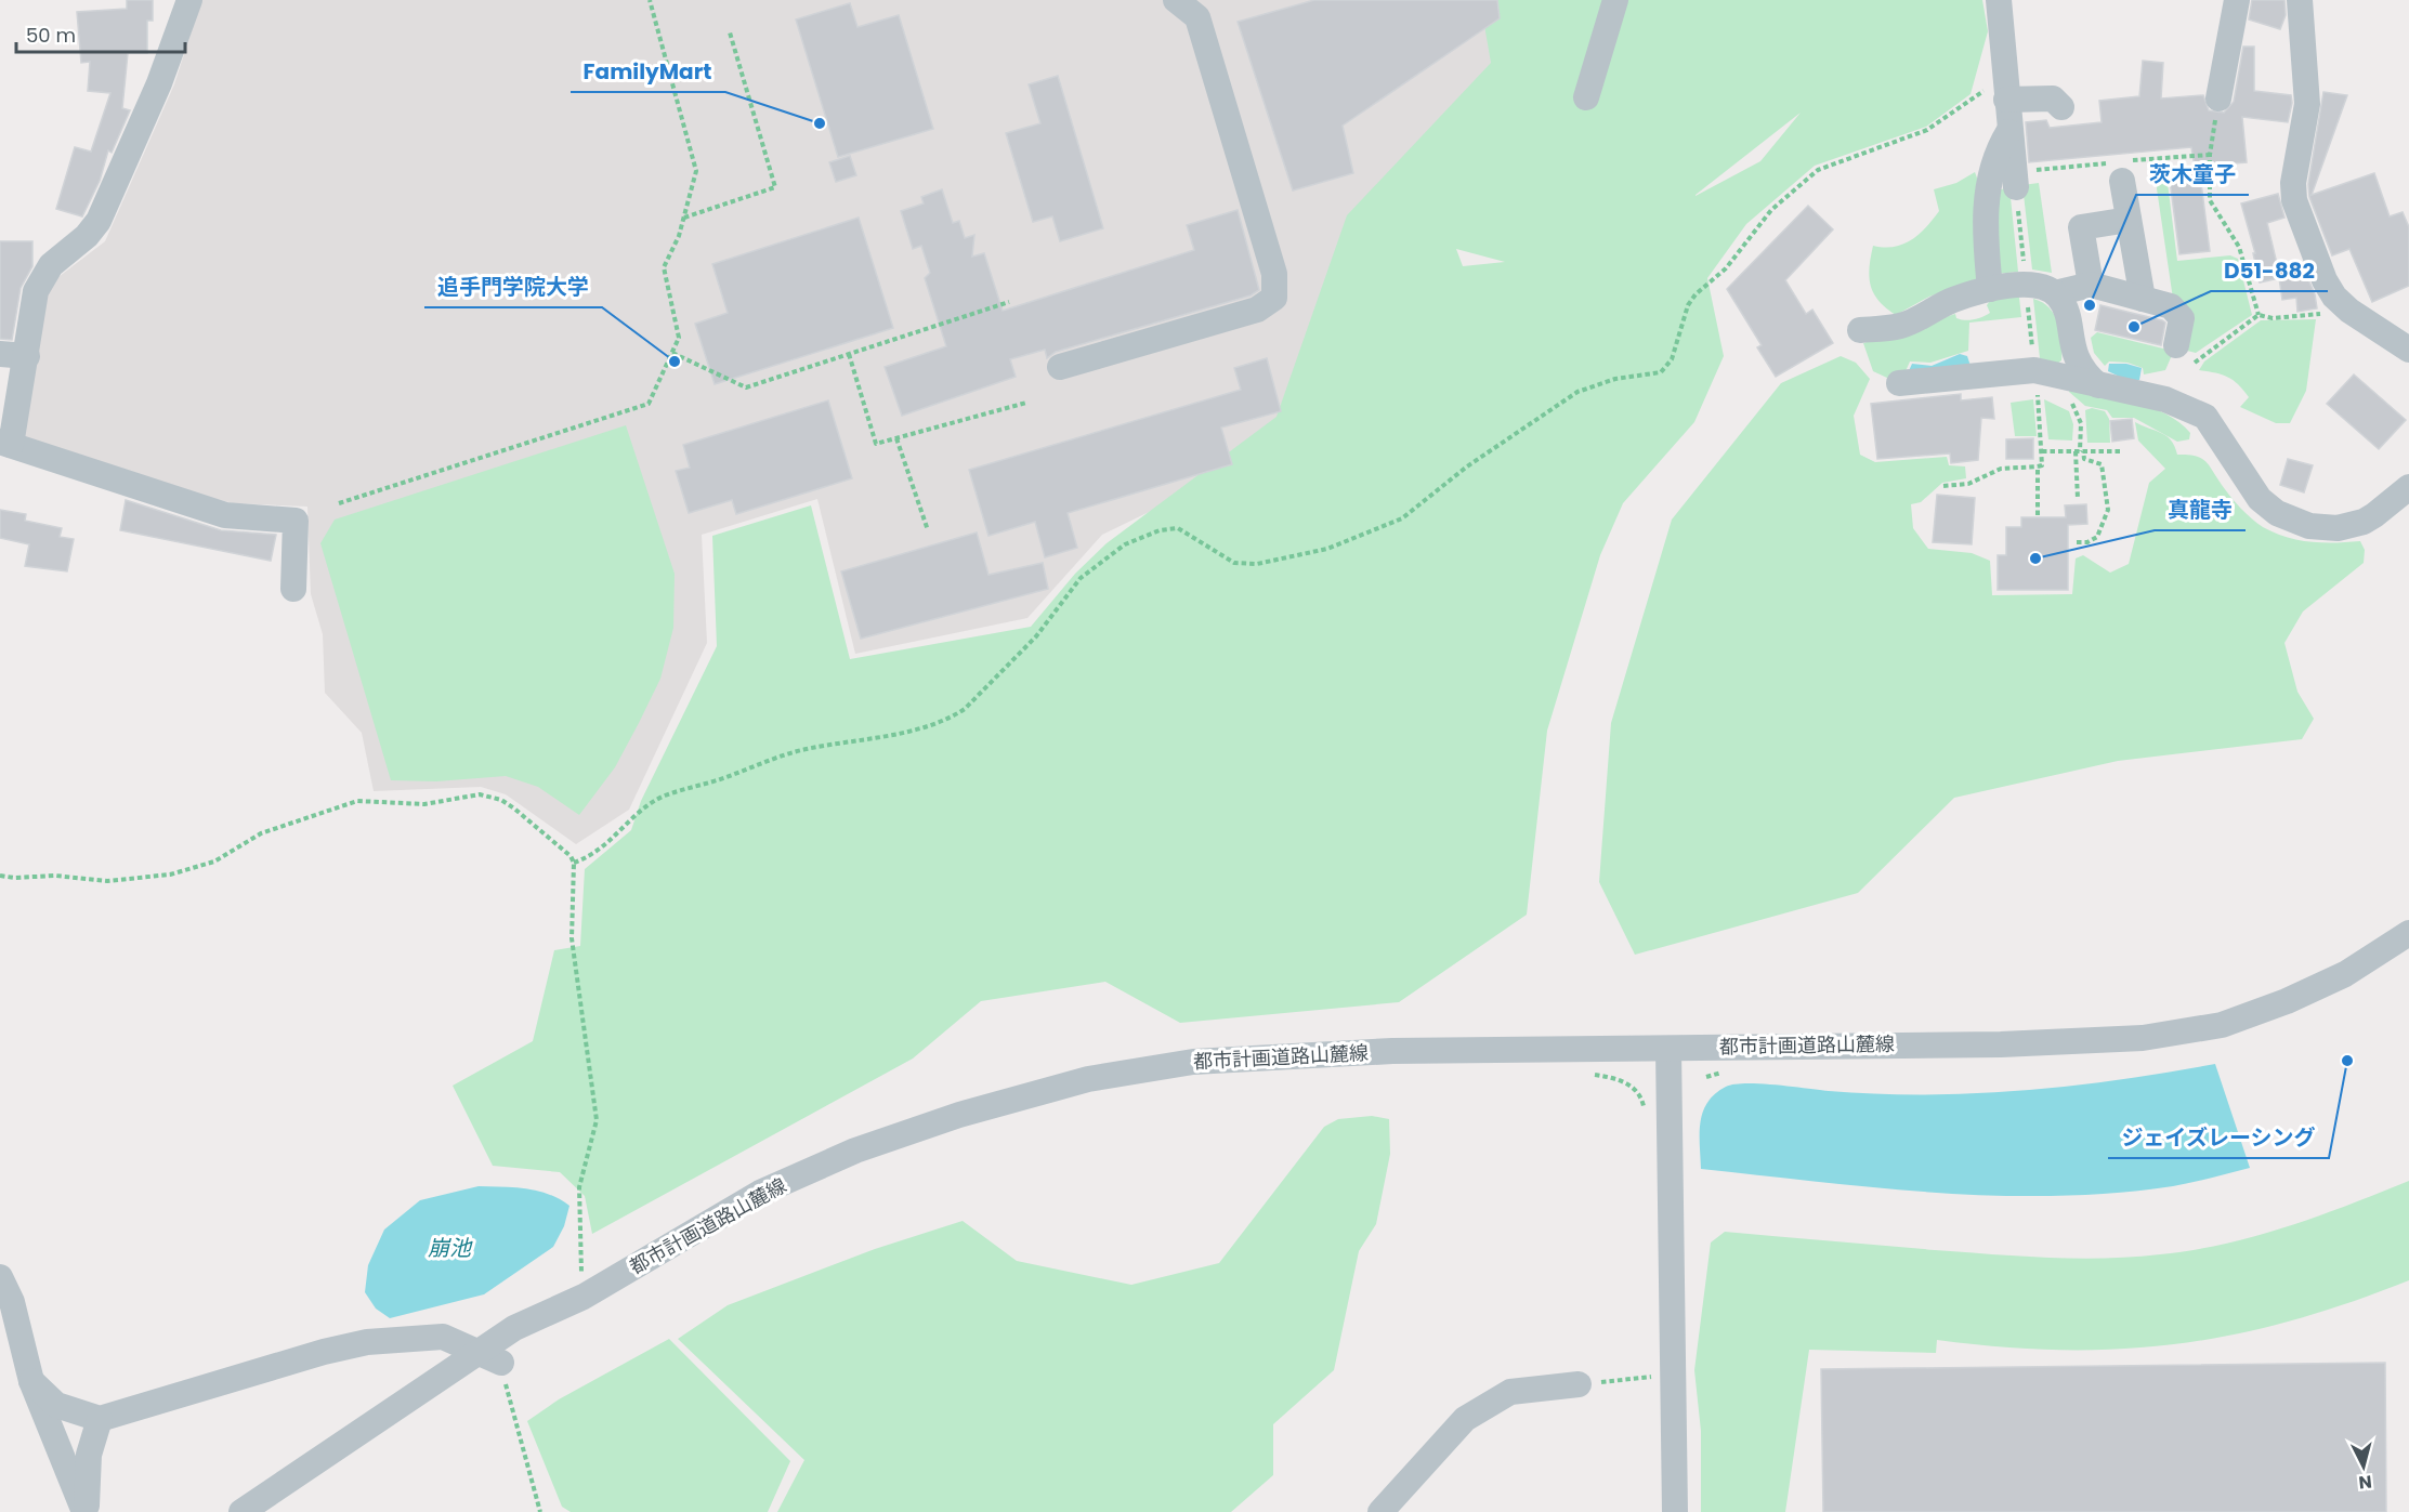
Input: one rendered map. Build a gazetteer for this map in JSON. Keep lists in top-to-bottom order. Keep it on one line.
{"streets":{"street":["都市計画道路山麓線"]},"water":["崩池"],"places":["FamilyMart","茨木童子","D51-882","追手門学院大学","真龍寺","ジェイズレーシング"],"scale_bar":"50 m","north":"bottom"}
